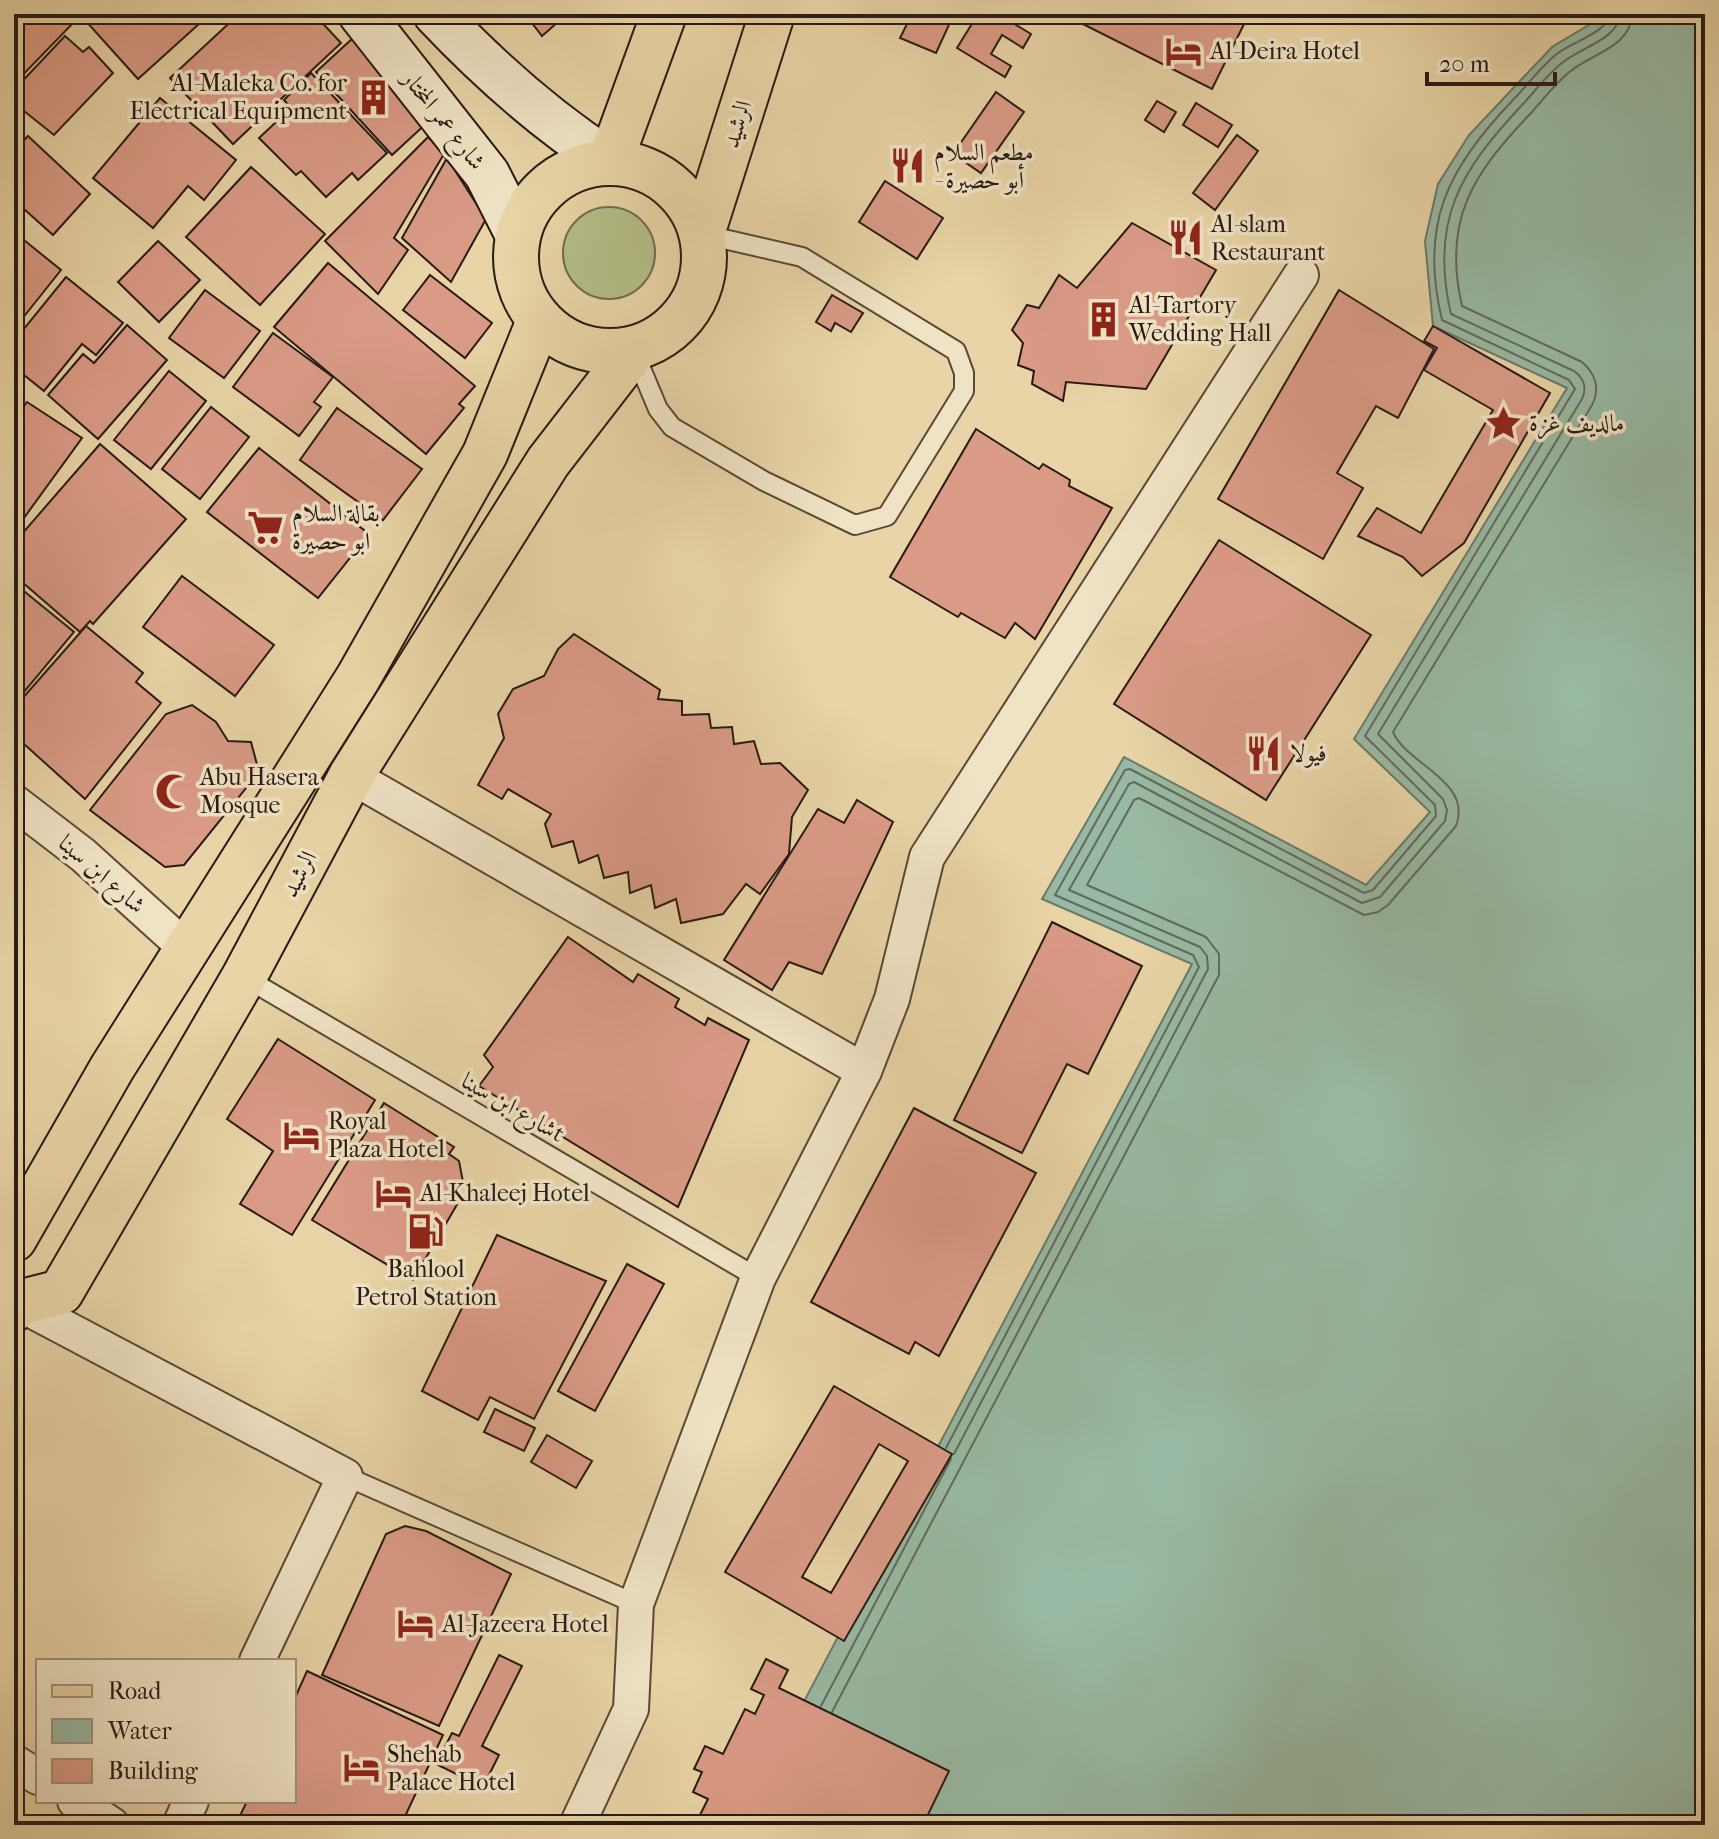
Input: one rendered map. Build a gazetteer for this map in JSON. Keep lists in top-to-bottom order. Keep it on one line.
{"streets":{"main road":["شارع عمر المختار","الرشيد"],"street":["شارع ابن سينا"],"lane":["شارع ابن سيناt"]},"crossings":[["شارع عمر المختار","الرشيد"],["الرشيد","شارع ابن سيناt"]],"places":{"hotel":["Al-Deira Hotel","Royal Plaza Hotel","Al-Khaleej Hotel","Al-Jazeera Hotel","Shehab Palace Hotel"],"building":["Al-Maleka Co. for Electrical Equipment","Al-Tartory Wedding Hall"],"restaurant":["مطعم السلام - أبو حصيرة","Al-slam Restaurant","فيولا"],"place":["مالديف غزة"],"supermarket":["بقالة السلام ابو حصيرة"],"mosque":["Abu Hasera Mosque"],"fuel station":["Bahlool Petrol Station"]},"legend":["Road","Water","Building"],"scale_bar":"20 m"}
